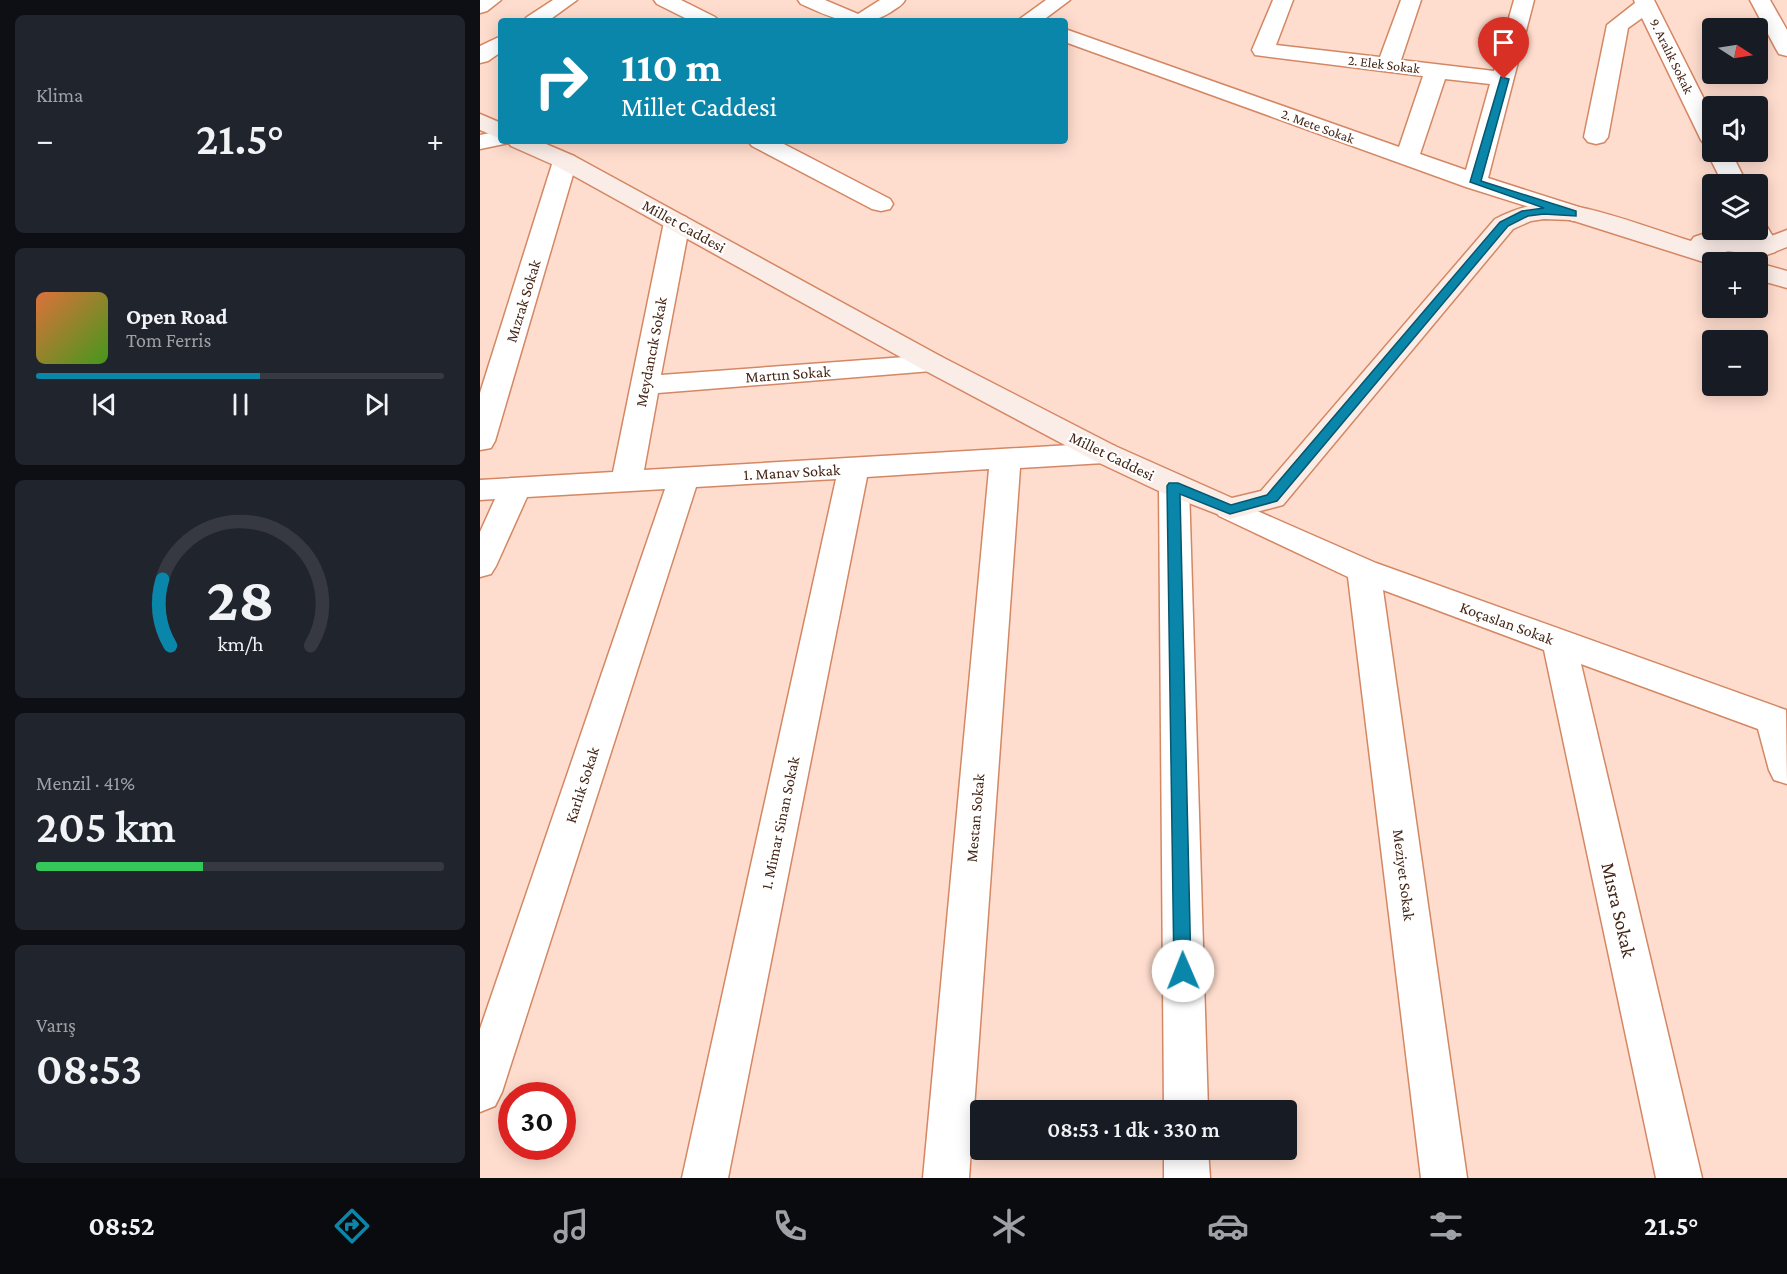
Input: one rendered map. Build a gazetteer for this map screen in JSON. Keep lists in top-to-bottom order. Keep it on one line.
{"streets":{"main road":["Millet Caddesi"],"street":["9. Aralık Sokak","2. Elek Sokak","2. Mete Sokak","Mızrak Sokak","Meydancık Sokak","Martın Sokak","1. Manav Sokak","Koçaslan Sokak","Karlık Sokak","Mestan Sokak","1. Mimar Sinan Sokak","Meziyet Sokak","Mısra Sokak"]},"crossings":[["Millet Caddesi","Mızrak Sokak"],["Millet Caddesi","Meydancık Sokak"],["Millet Caddesi","Martın Sokak"],["Millet Caddesi","1. Manav Sokak"],["Millet Caddesi","Koçaslan Sokak"],["Meydancık Sokak","Martın Sokak"],["Meydancık Sokak","1. Manav Sokak"],["1. Manav Sokak","Karlık Sokak"],["1. Manav Sokak","Mestan Sokak"],["1. Manav Sokak","1. Mimar Sinan Sokak"],["Koçaslan Sokak","Meziyet Sokak"],["Koçaslan Sokak","Mısra Sokak"]],"north":"right","page":{"tile":["Klima",["Menzil · 41%","205 km"],["Varış","08:53"]],"map_buttons":["+","−"],"turn":["110 m","Millet Caddesi"],"heat":["−","21.5°","+"],"song":["Open Road","Tom Ferris"],"limit":"30","trip":"08:53 · 1 dk · 330 m","tabs":["08:52","21.5°"],"gauge":["28","km/h"]}}
